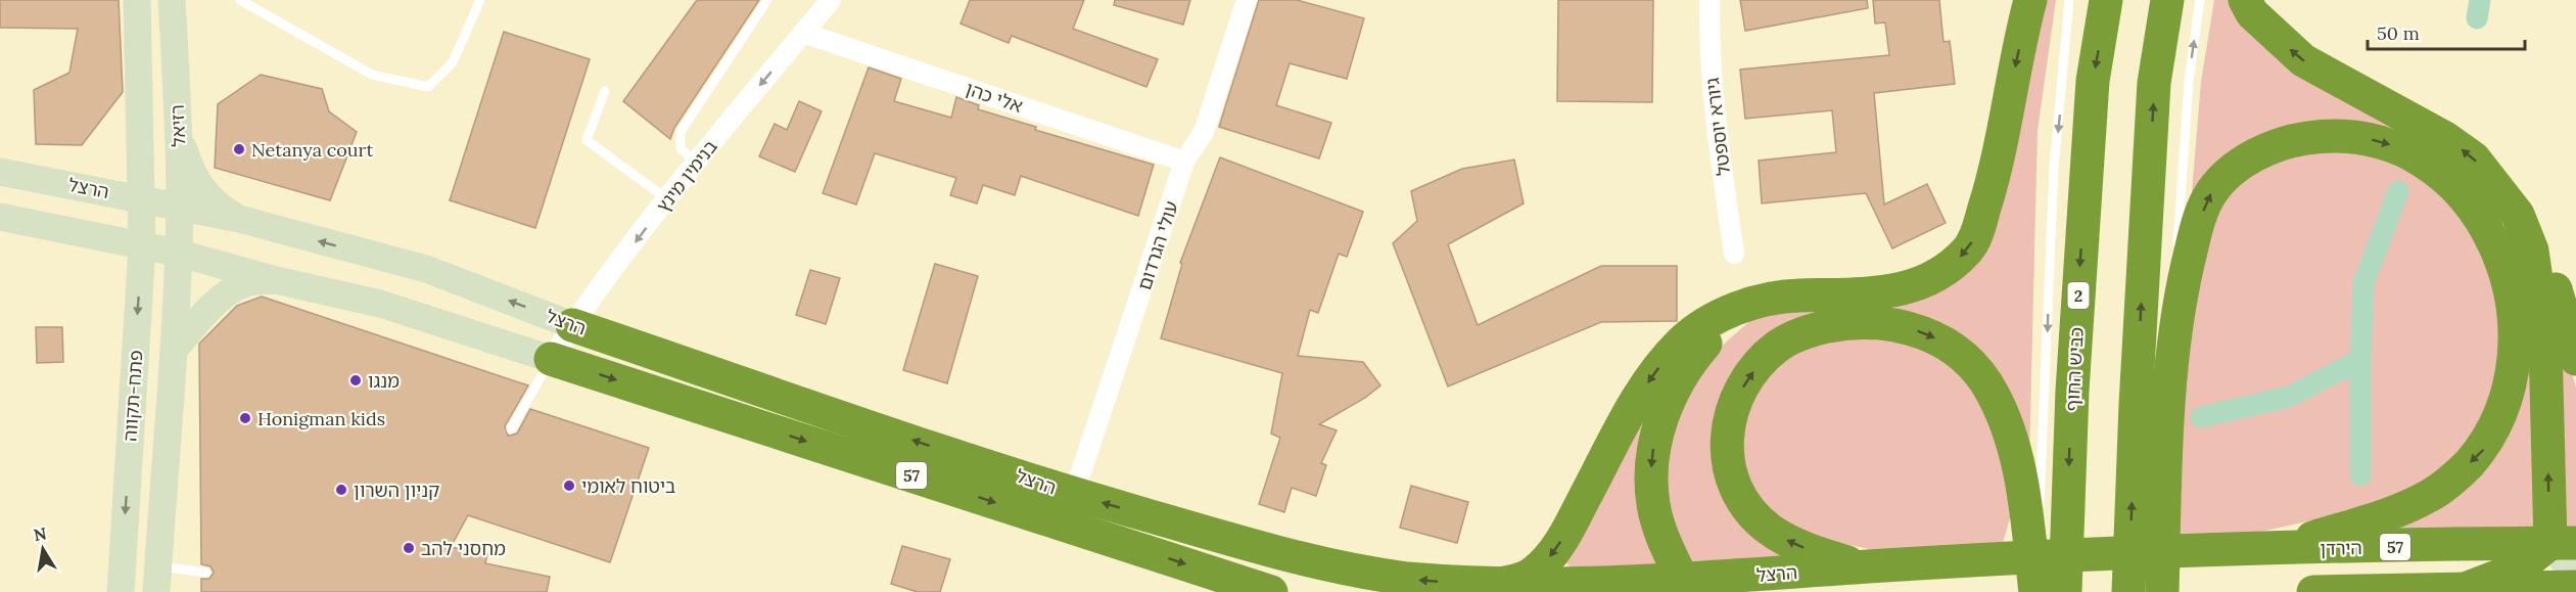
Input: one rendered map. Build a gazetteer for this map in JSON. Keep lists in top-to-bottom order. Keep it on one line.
{"streets":{"highway":["הרצל","2","כביש החוף","57","הירדן"],"main road":["רזיאל","פתח-תקווה"],"street":["אלי כהן","גיורא יוספטל","בנימין מינץ","עולי הגרדום"]},"crossings":[["אלי כהן","בנימין מינץ"],["אלי כהן","עולי הגרדום"],["רזיאל","הרצל"],["רזיאל","פתח-תקווה"],["בנימין מינץ","הרצל"],["הרצל","עולי הגרדום"],["הרצל","פתח-תקווה"],["הרצל","הירדן"]],"one_way":["בנימין מינץ"],"places":["Netanya court","מנגו","Honigman kids","ביטוח לאומי","קניון השרון","מחסני להב"],"scale_bar":"50 m","north":"top"}
